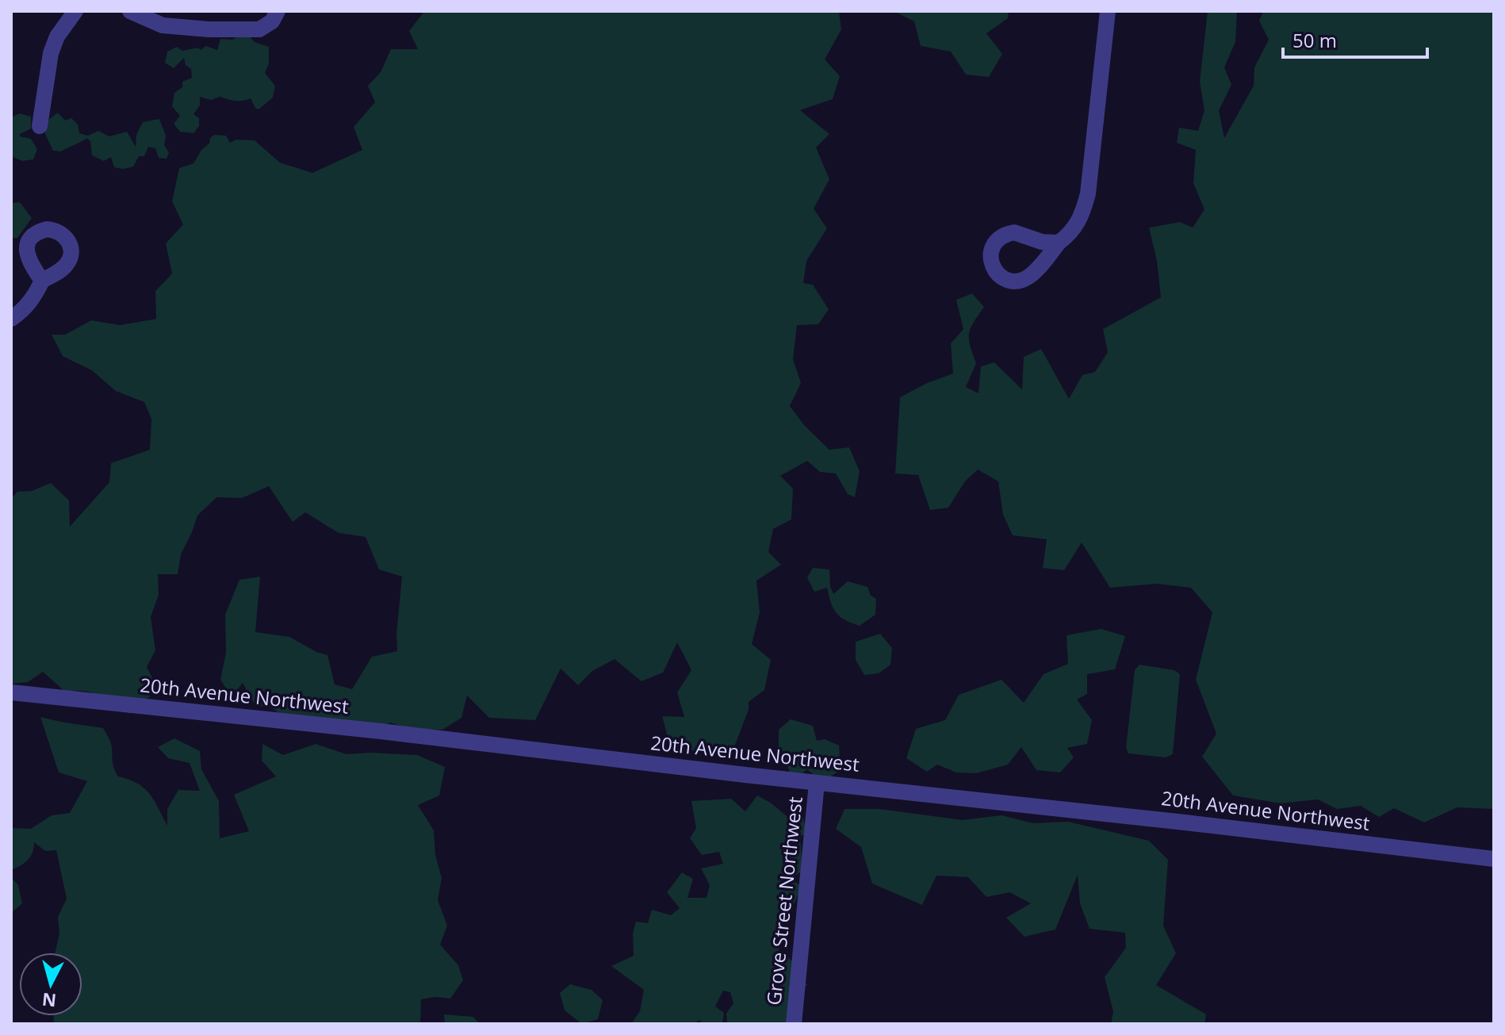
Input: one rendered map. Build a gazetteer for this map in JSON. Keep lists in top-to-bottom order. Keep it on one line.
{"streets":{"street":["20th Avenue Northwest","Grove Street Northwest"]},"crossings":[["20th Avenue Northwest","Grove Street Northwest"]],"scale_bar":"50 m","north":"bottom"}
